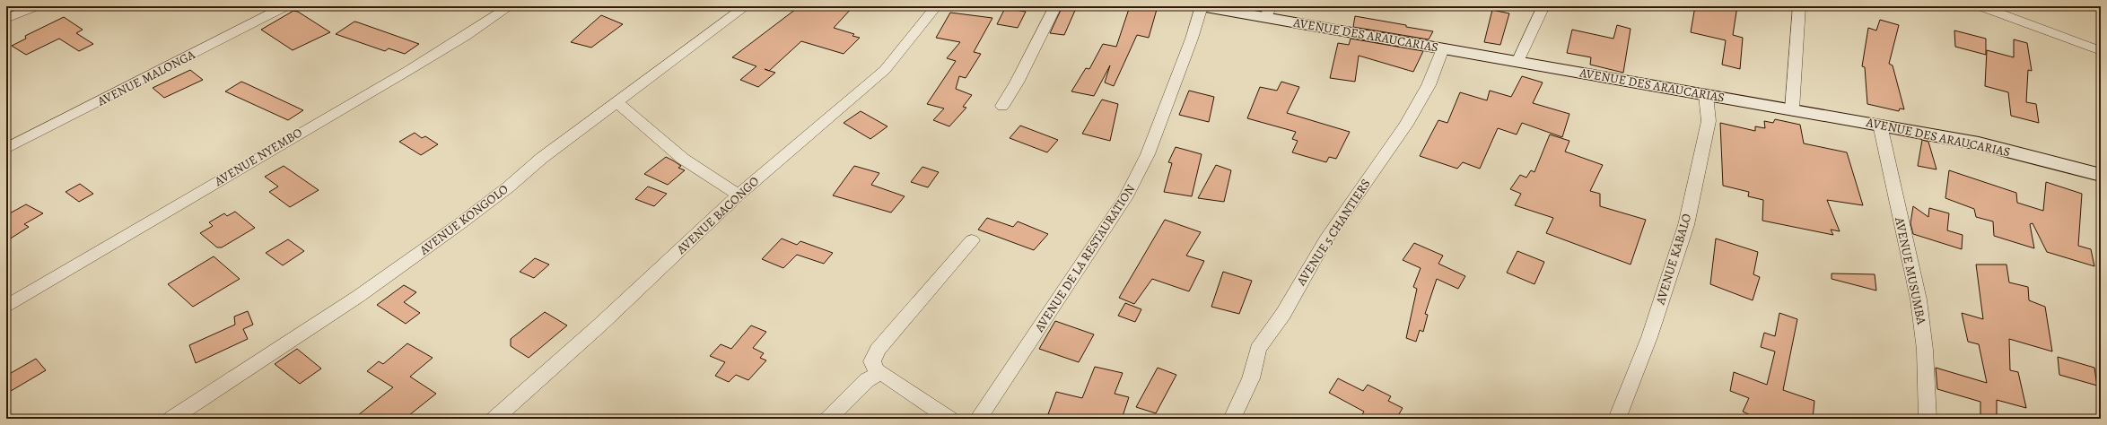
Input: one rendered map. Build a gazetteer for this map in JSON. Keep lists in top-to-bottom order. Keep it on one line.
{"streets":{"street":["AVENUE DES ARAUCARIAS","AVENUE MALONGA","AVENUE NYEMBO","AVENUE BACONGO","AVENUE KONGOLO","AVENUE 5 CHANTIERS","AVENUE DE LA RESTAURATION","AVENUE KABALO","AVENUE MUSUMBA"]},"crossings":[["AVENUE DES ARAUCARIAS","AVENUE 5 CHANTIERS"],["AVENUE DES ARAUCARIAS","AVENUE DE LA RESTAURATION"],["AVENUE DES ARAUCARIAS","AVENUE KABALO"],["AVENUE DES ARAUCARIAS","AVENUE MUSUMBA"]]}
